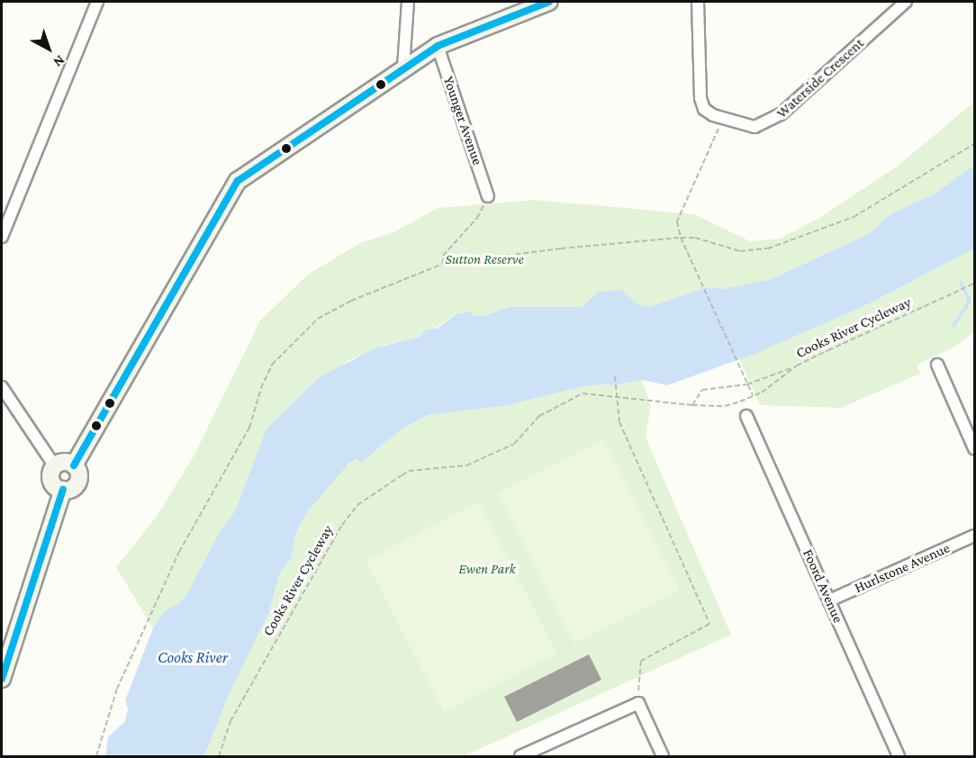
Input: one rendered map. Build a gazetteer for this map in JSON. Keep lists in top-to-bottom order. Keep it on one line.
{"streets":{"street":["Waterside Crescent","Younger Avenue","Hurlstone Avenue","Foord Avenue"],"path":["Cooks River Cycleway"]},"crossings":[["Hurlstone Avenue","Foord Avenue"]],"water":["Cooks River"],"parks":["Sutton Reserve","Ewen Park"],"north":"bottom right"}
